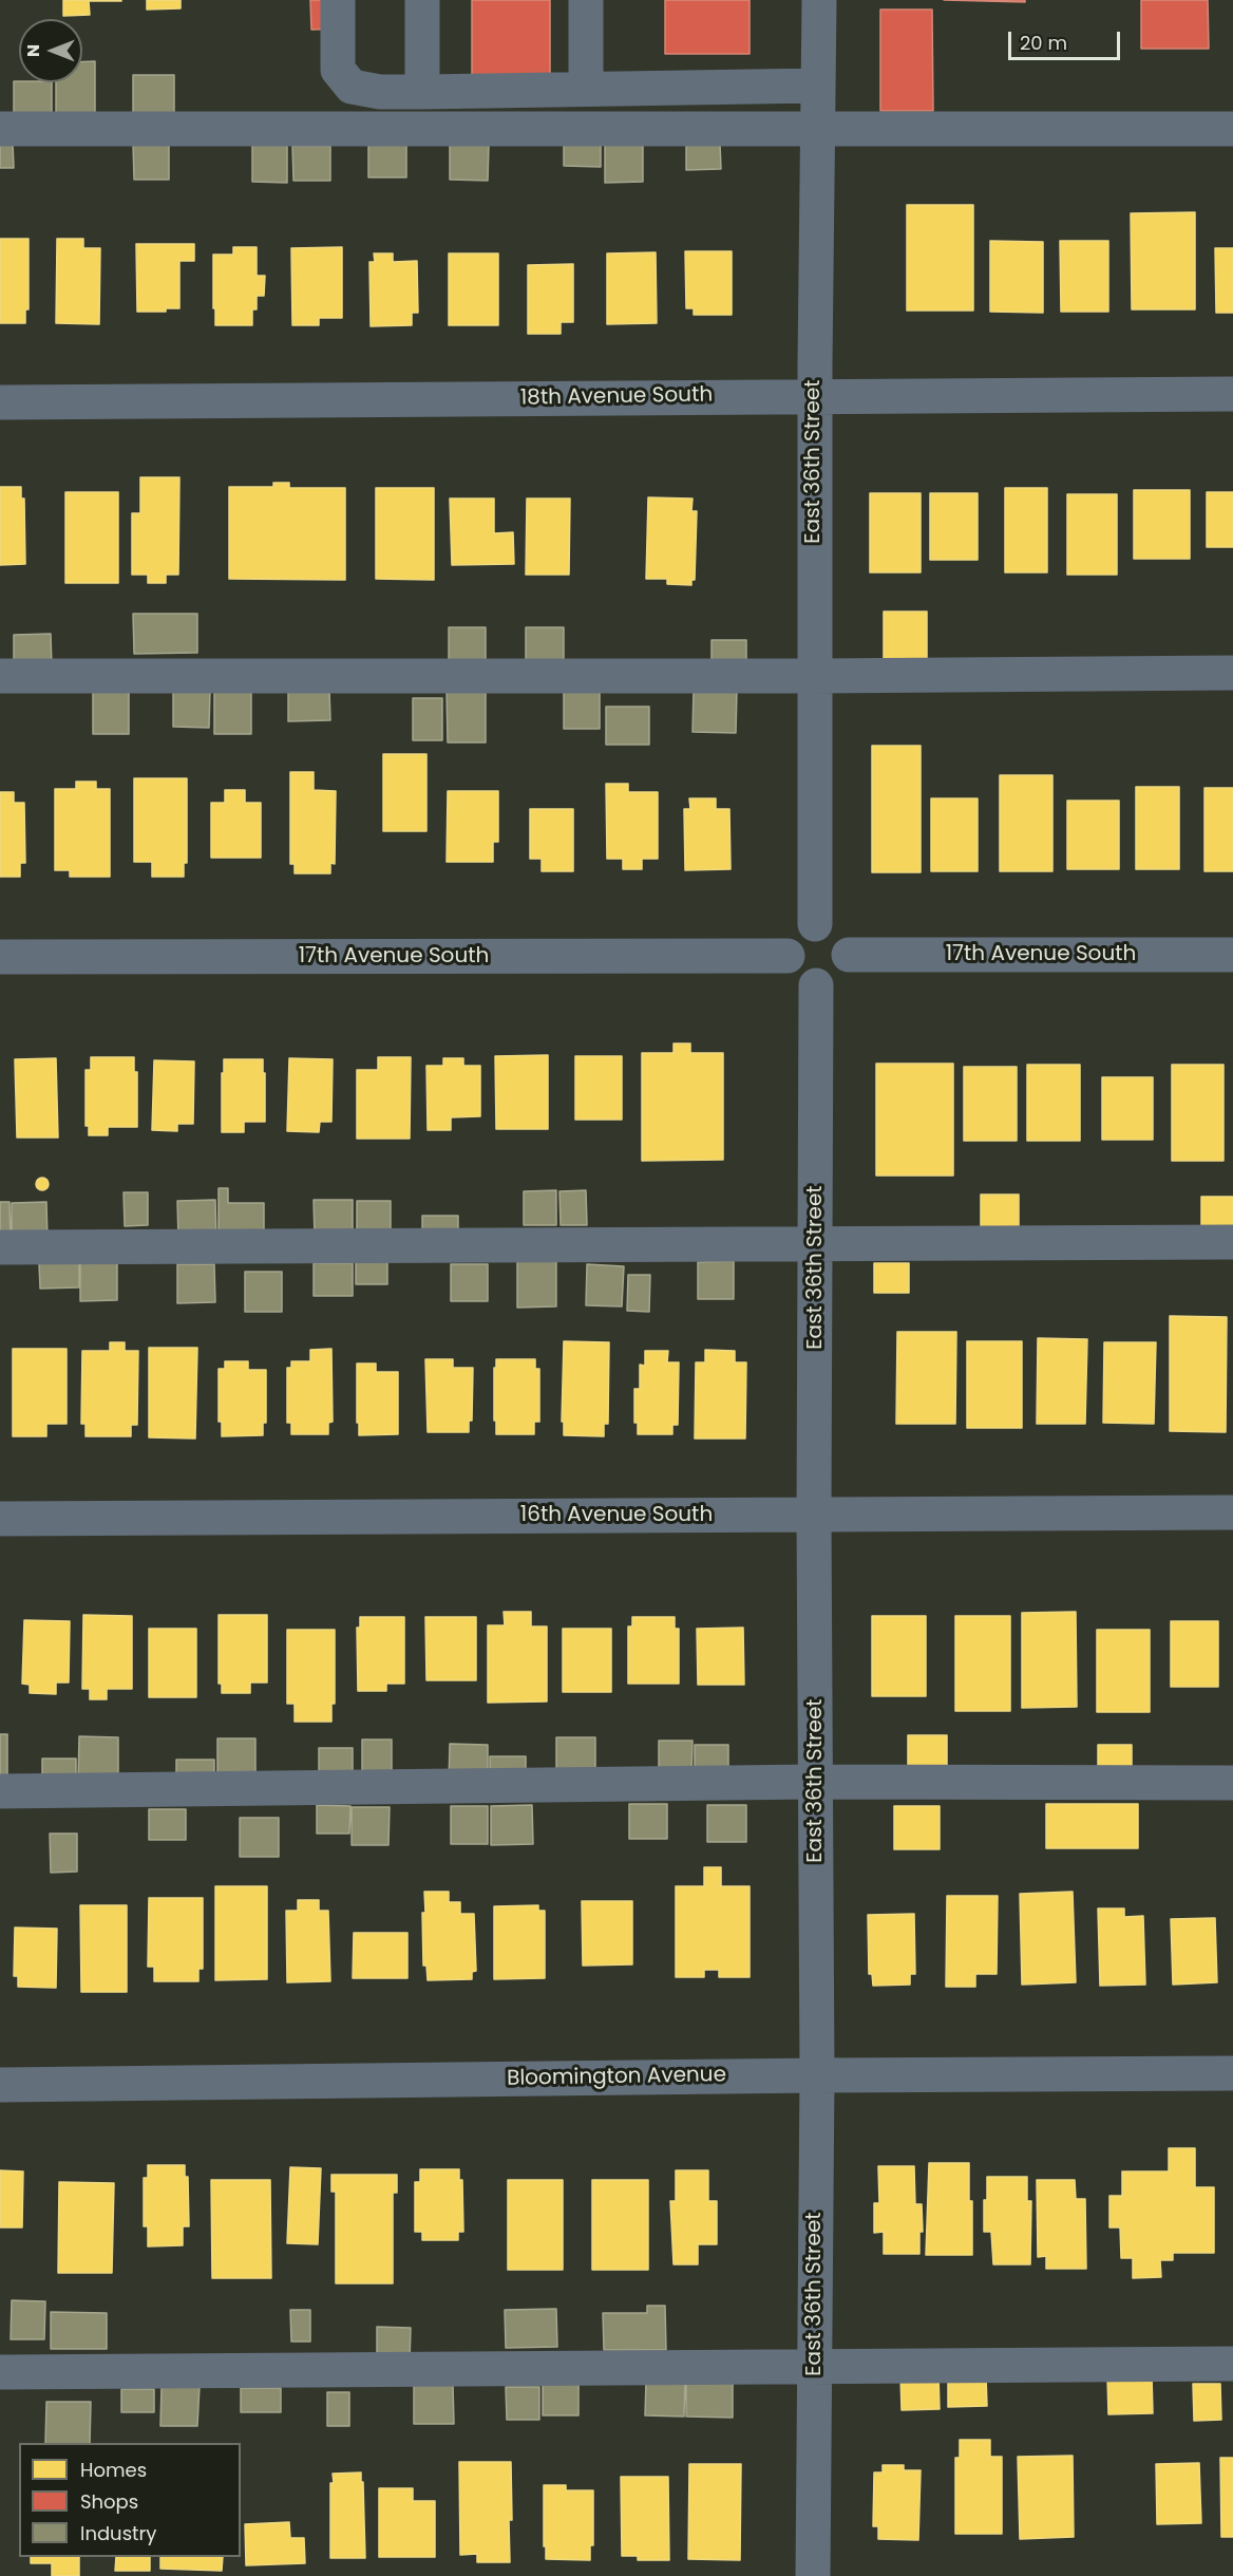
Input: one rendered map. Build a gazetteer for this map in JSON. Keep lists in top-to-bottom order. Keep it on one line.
{"streets":{"street":["18th Avenue South","East 36th Street","17th Avenue South","16th Avenue South","Bloomington Avenue"]},"crossings":[["18th Avenue South","East 36th Street"],["East 36th Street","17th Avenue South"],["East 36th Street","16th Avenue South"],["East 36th Street","Bloomington Avenue"]],"legend":["Homes","Shops","Industry"],"scale_bar":"20 m","north":"left"}
